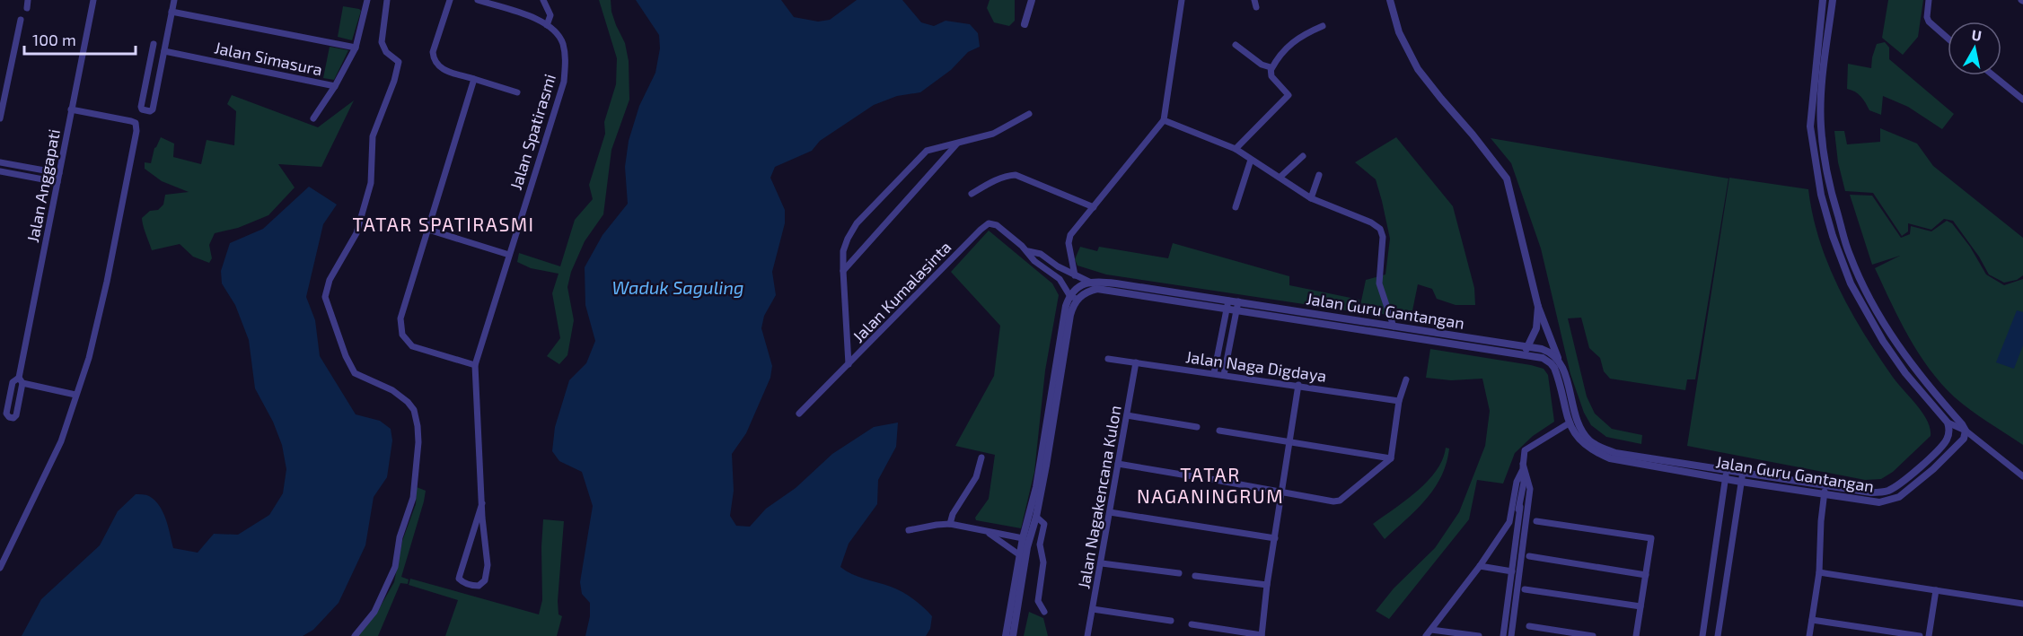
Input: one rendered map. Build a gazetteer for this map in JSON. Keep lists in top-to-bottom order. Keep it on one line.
{"streets":{"street":["Jalan Simasura","Jalan Spatirasmi","Jalan Anggapati","Jalan Kumalasinta","Jalan Guru Gantangan","Jalan Naga Digdaya","Jalan Nagakencana Kulon"]},"crossings":[["Jalan Naga Digdaya","Jalan Nagakencana Kulon"]],"districts":["TATAR SPATIRASMI","TATAR NAGANINGRUM"],"water":["Waduk Saguling"],"scale_bar":"100 m","north":"top"}
